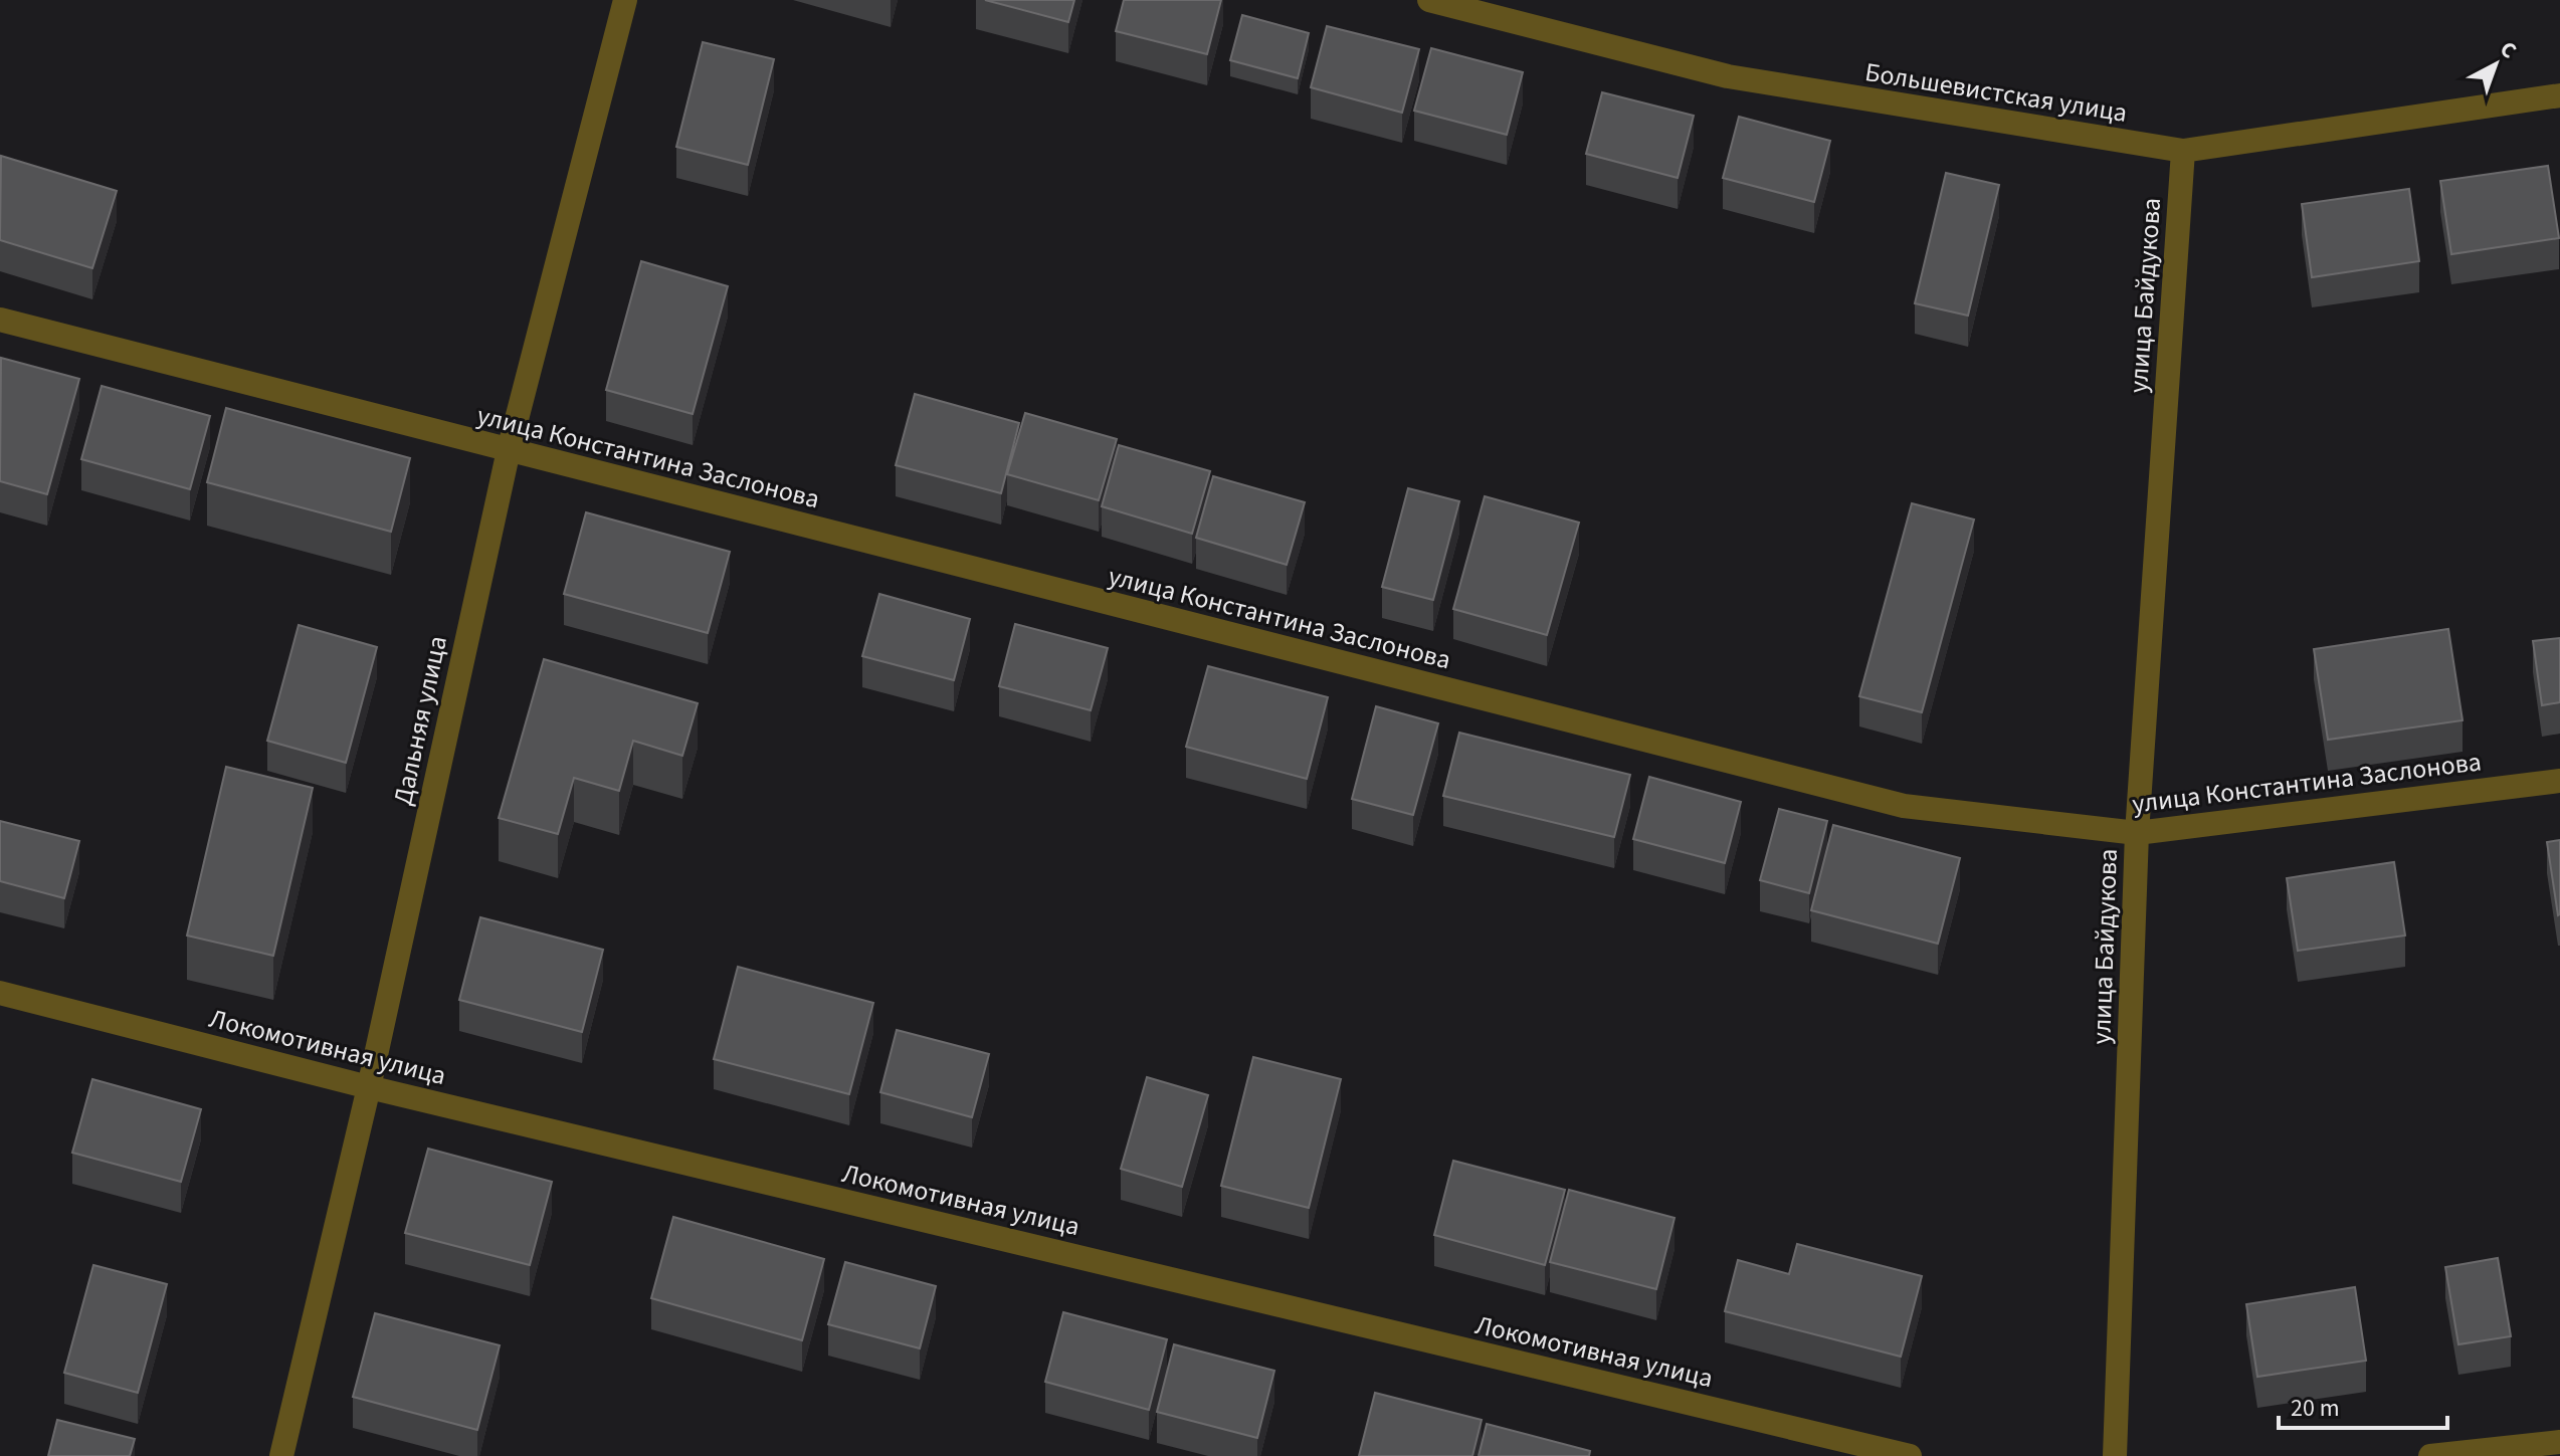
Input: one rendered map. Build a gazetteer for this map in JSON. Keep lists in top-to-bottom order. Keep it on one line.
{"streets":{"street":["Большевистская улица","улица Байдукова","улица Константина Заслонова","Дальняя улица","Локомотивная улица"]},"crossings":[["Большевистская улица","улица Байдукова"],["улица Байдукова","улица Константина Заслонова"],["улица Константина Заслонова","Дальняя улица"],["Дальняя улица","Локомотивная улица"]],"scale_bar":"20 m","north":"top right"}
